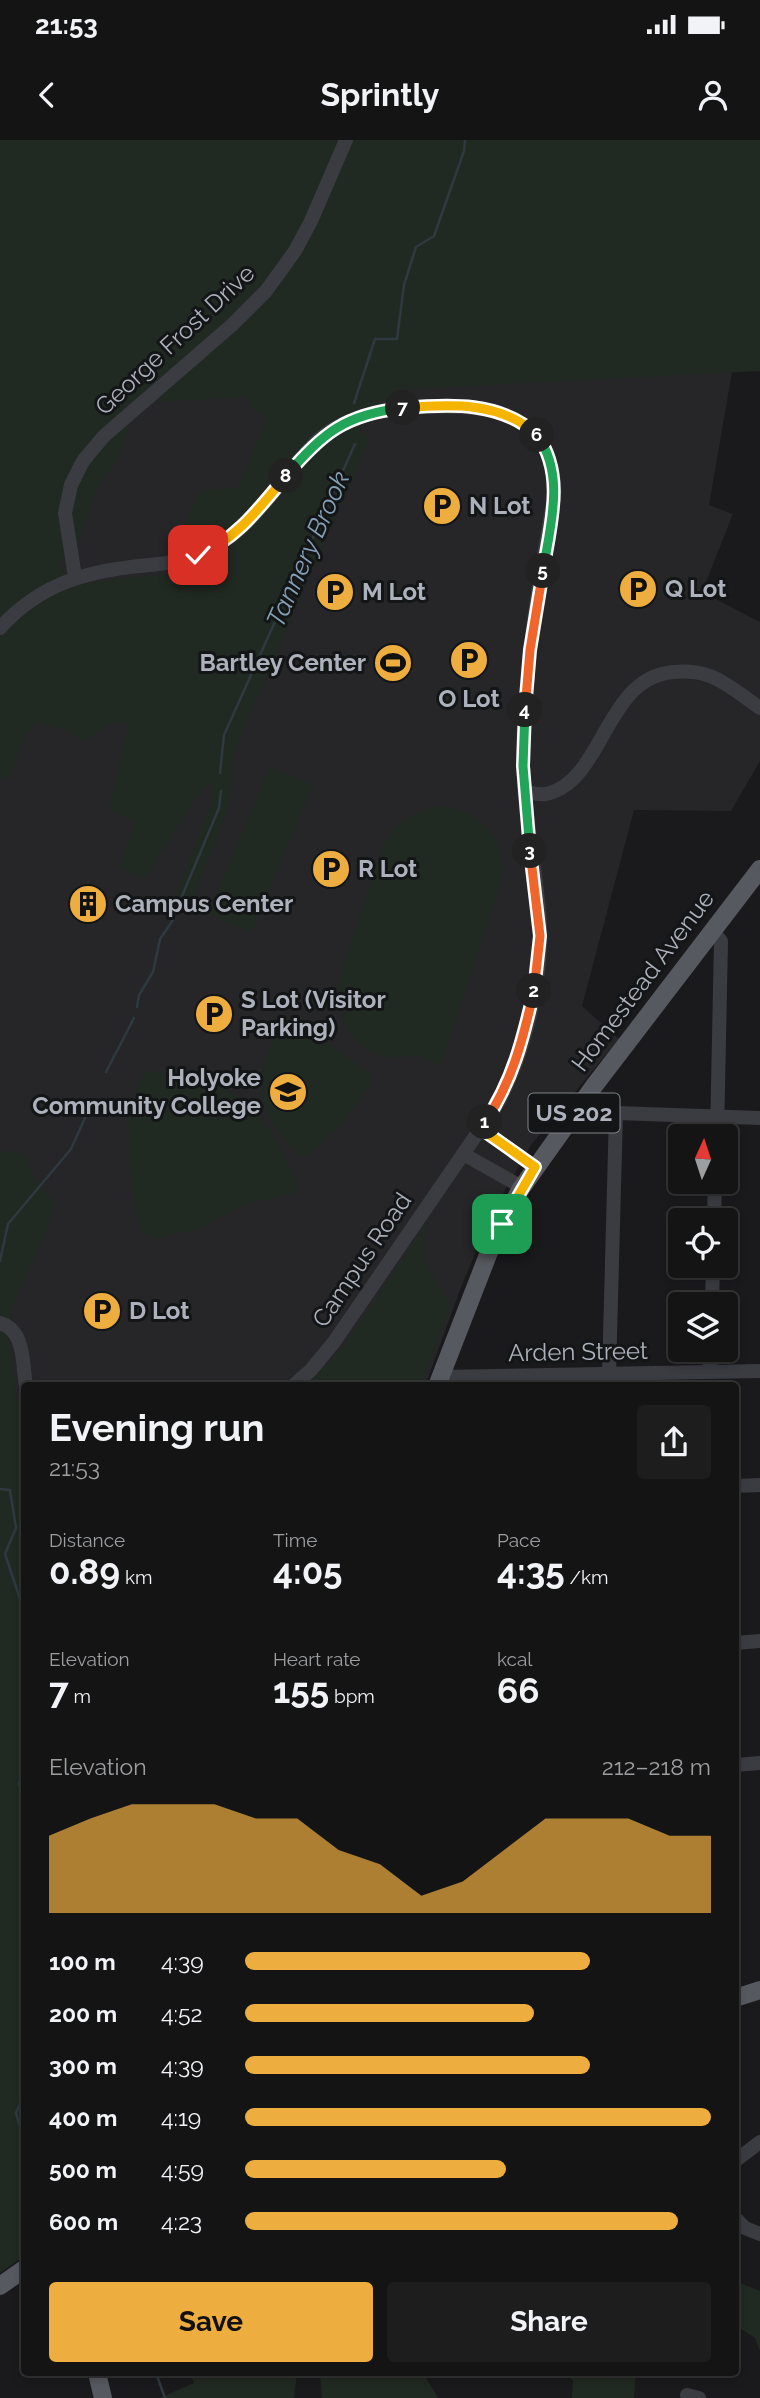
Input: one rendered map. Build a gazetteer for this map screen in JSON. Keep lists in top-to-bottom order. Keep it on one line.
{"streets":{"main road":["Homestead Avenue","US 202"],"street":["George Frost Drive","Campus Road","Arden Street"]},"crossings":[["George Frost Drive","Campus Road"],["Homestead Avenue","Arden Street"]],"water":["Tannery Brook"],"places":{"parking":["N Lot","Q Lot","M Lot","O Lot","R Lot","S Lot (Visitor Parking)","D Lot"],"sports":["Bartley Center"],"building":["Campus Center"],"school or university":["Holyoke Community College"]},"north":"top","page":{"status":"21:53","header":"Sprintly","pins":["7","6","8","5","4","3","2","1"],"heading":["Evening run","21:53"],"stats":[["Distance","0.89 km"],["Time","4:05"],["Pace","4:35 /km"],["Elevation","7 m"],["Heart rate","155 bpm"],["kcal","66"]],"chart":["Elevation","212–218 m"],"list":[{"name":"100 m","note":"4:39"},{"name":"200 m","note":"4:52"},{"name":"300 m","note":"4:39"},{"name":"400 m","note":"4:19"},{"name":"500 m","note":"4:59"},{"name":"600 m","note":"4:23"}],"buttons":["Save","Share"]}}
